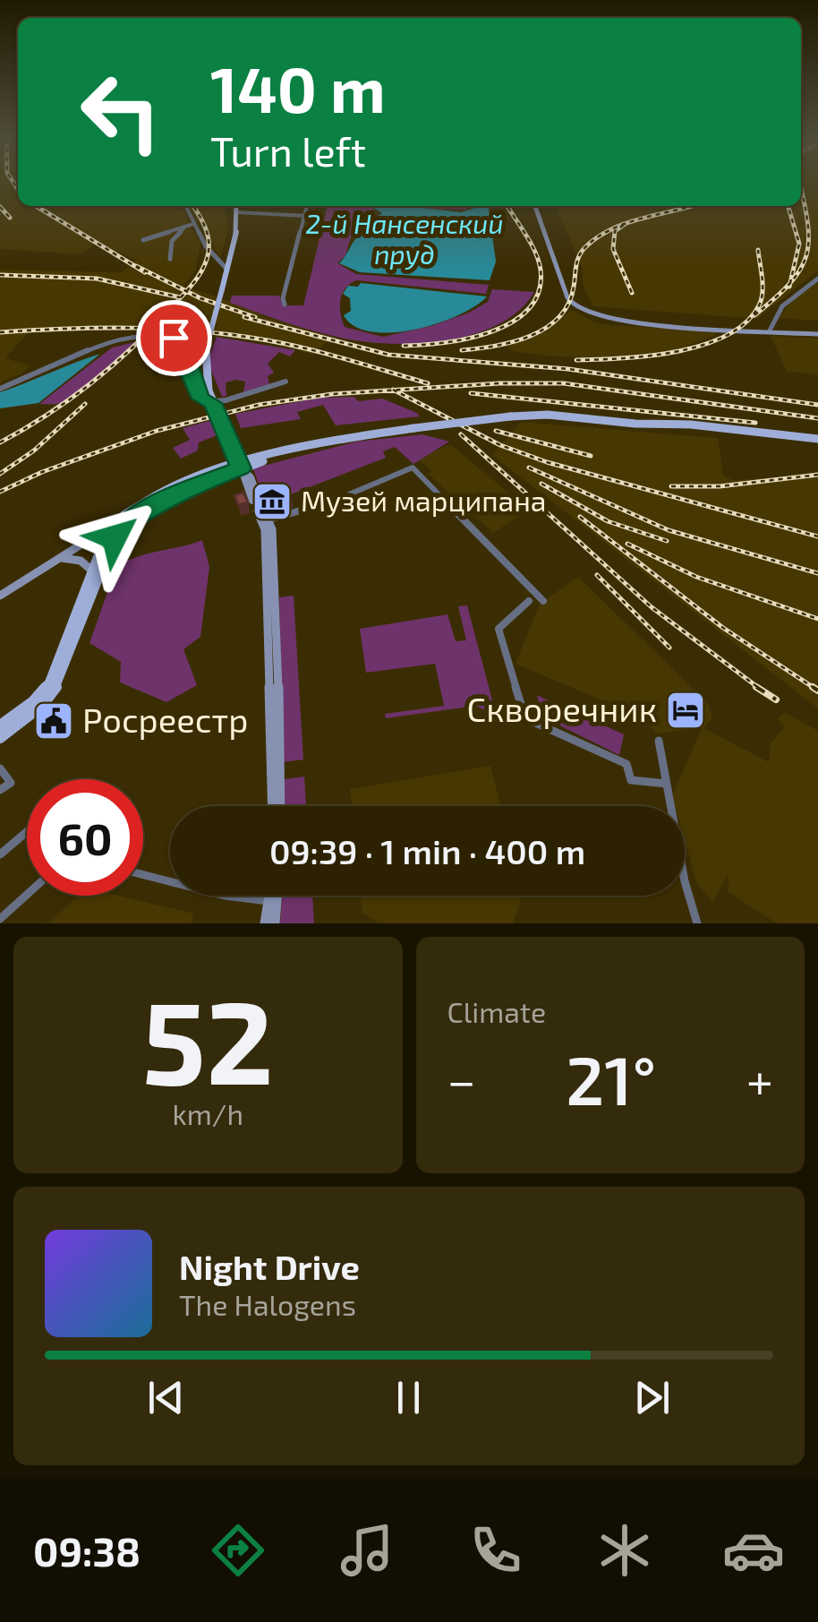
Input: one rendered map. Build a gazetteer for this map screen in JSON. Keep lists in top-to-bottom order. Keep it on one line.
{"water":["2-й Нансенский пруд"],"places":{"museum":["Музей марципана"],"hotel":["Скворечник"],"public building":["Росреестр"]},"page":{"turn":["140 m","Turn left"],"limit":"60","trip":"09:39 · 1 min · 400 m","tile":[["52","km/h"],"Climate"],"heat":["−","21°","+"],"song":["Night Drive","The Halogens"],"tabs":"09:38"}}
